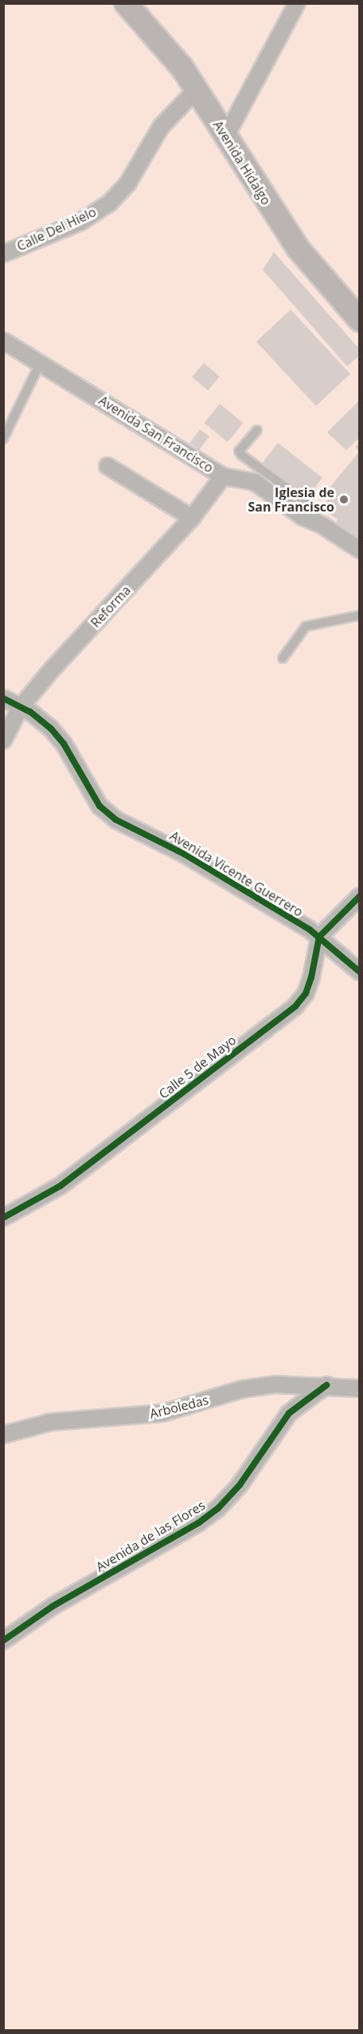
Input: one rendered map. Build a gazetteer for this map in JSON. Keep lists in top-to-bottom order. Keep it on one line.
{"streets":{"main road":["Avenida Hidalgo"],"street":["Calle Del Hielo","Avenida San Francisco","Reforma","Avenida Vicente Guerrero","Calle 5 de Mayo","Arboledas","Avenida de las Flores"]},"crossings":[["Avenida Hidalgo","Calle Del Hielo"],["Avenida San Francisco","Reforma"],["Reforma","Avenida Vicente Guerrero"],["Avenida Vicente Guerrero","Calle 5 de Mayo"],["Arboledas","Avenida de las Flores"]],"places":["Iglesia de San Francisco"]}
